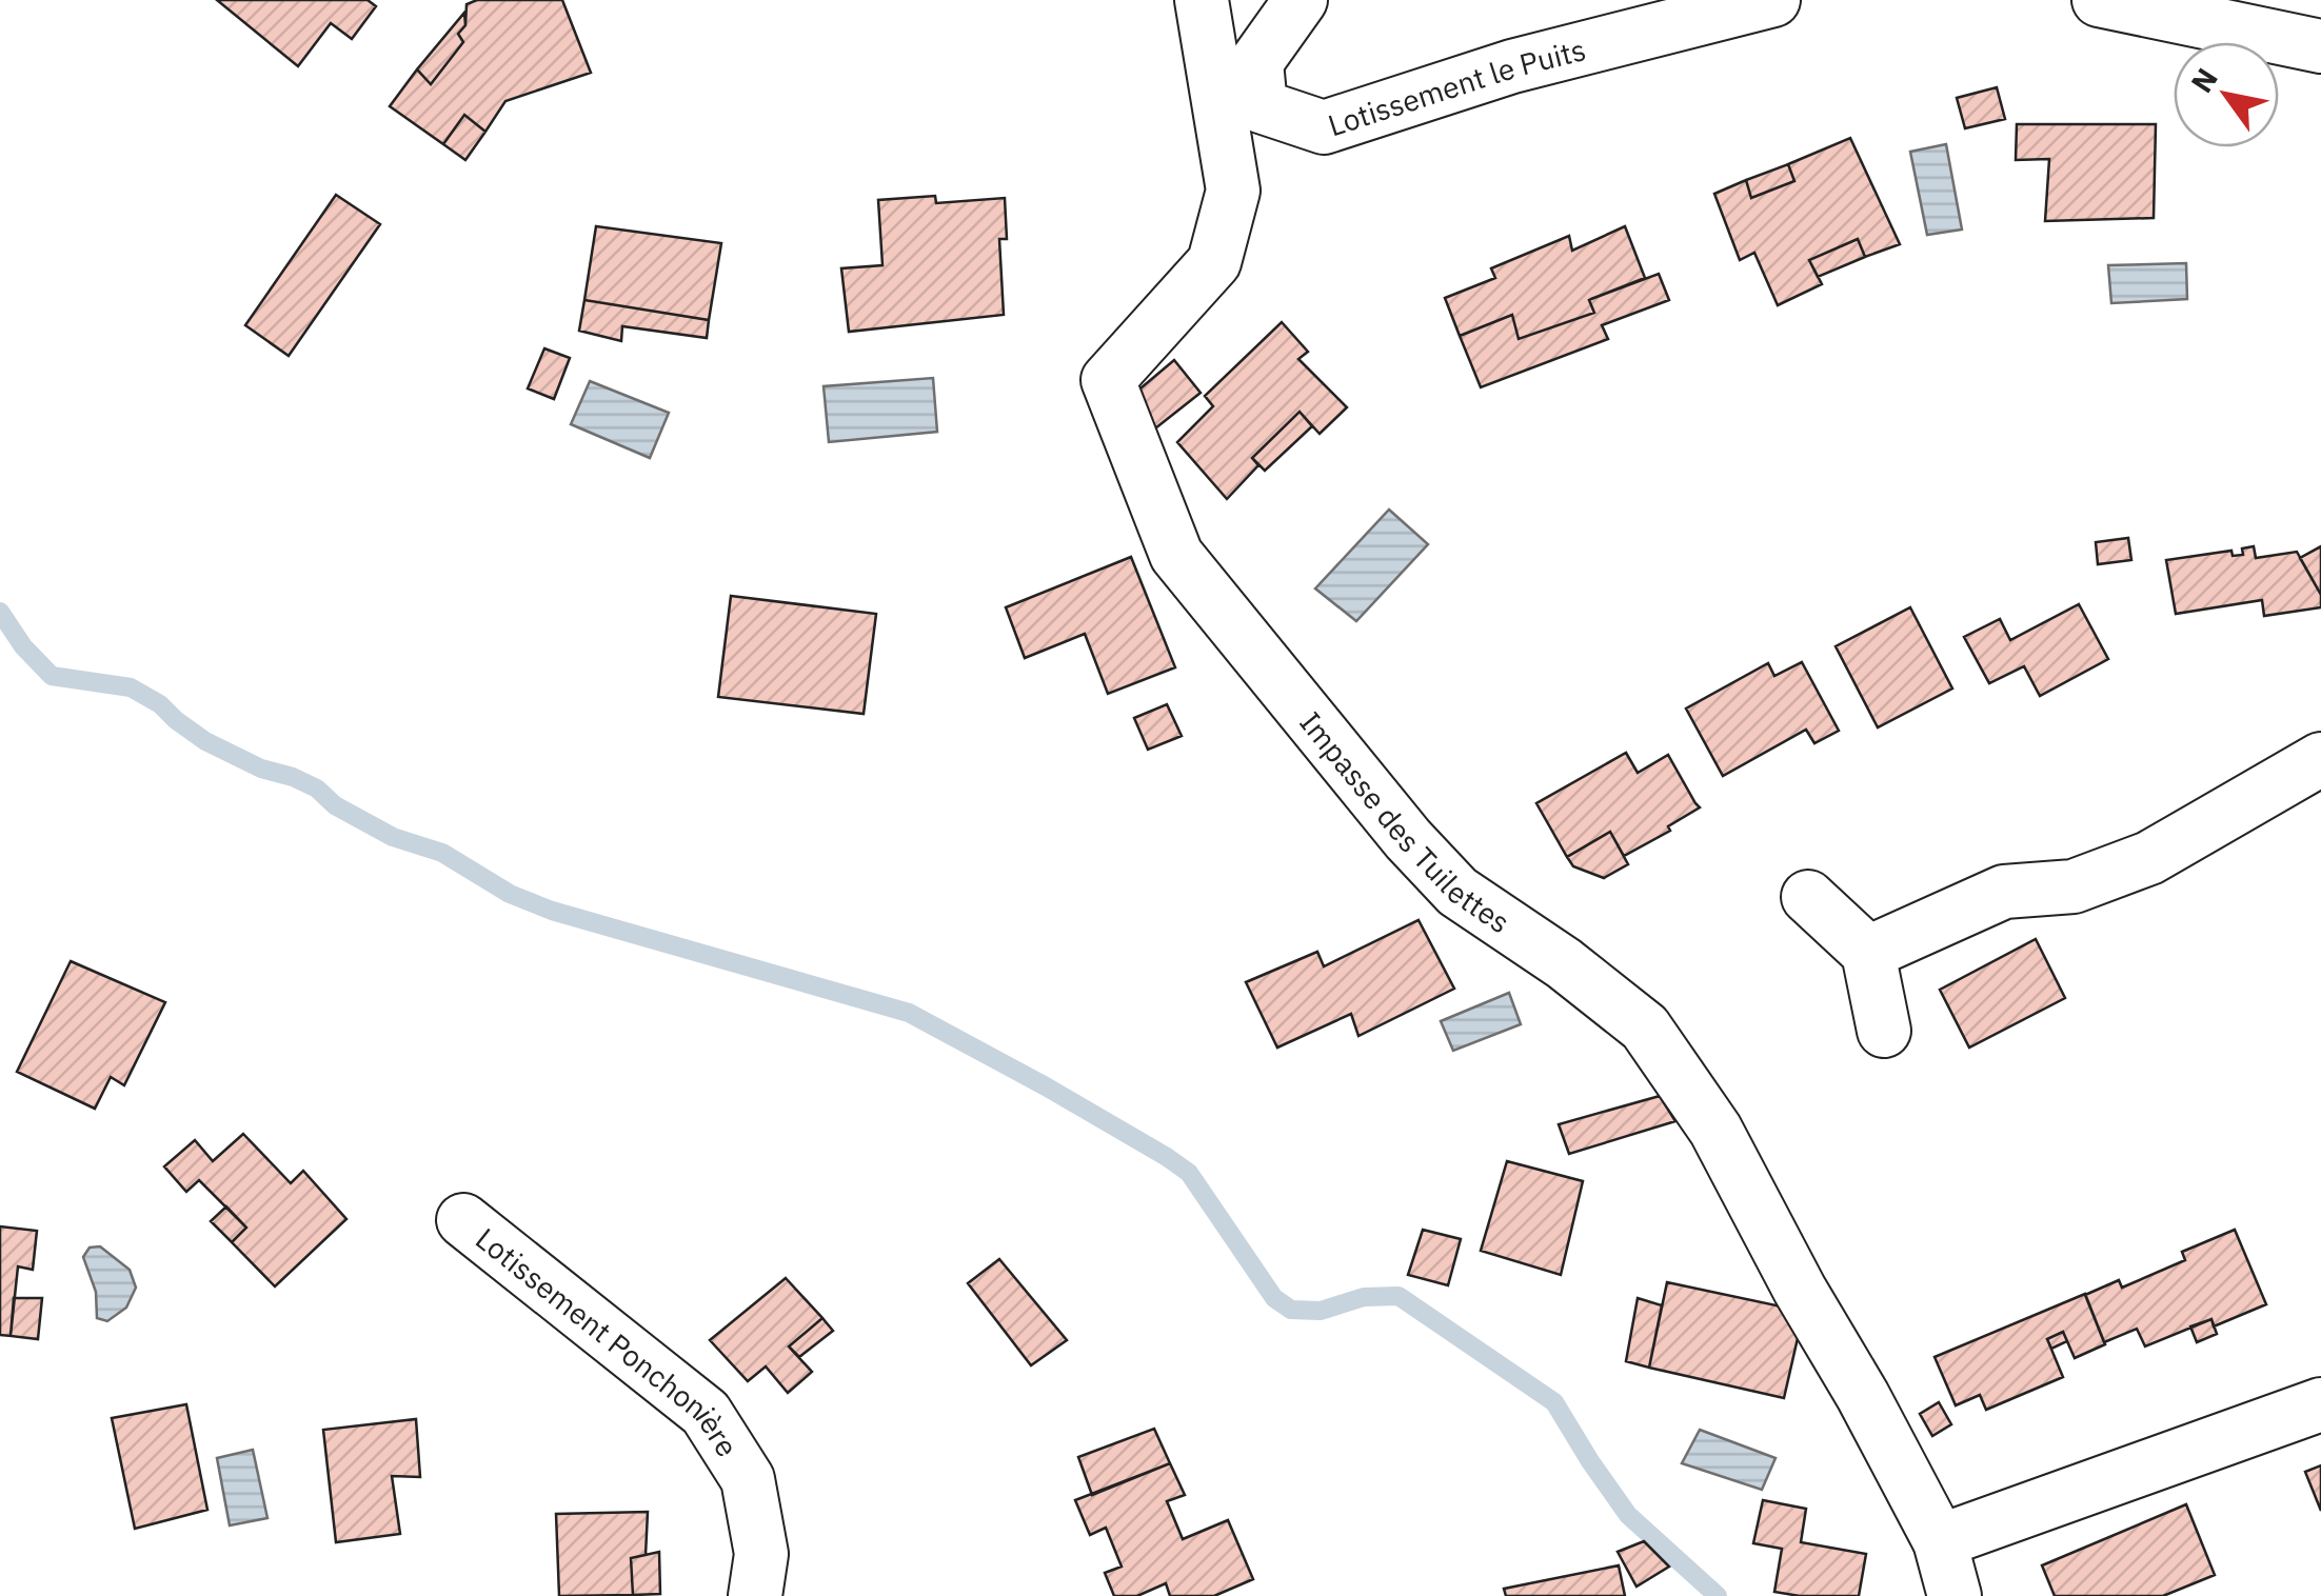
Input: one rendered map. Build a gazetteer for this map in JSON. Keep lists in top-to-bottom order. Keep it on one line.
{"streets":{"street":["Lotissement le Puits","Impasse des Tuilettes","Lotissement Ponchonière"]},"north":"top left"}
